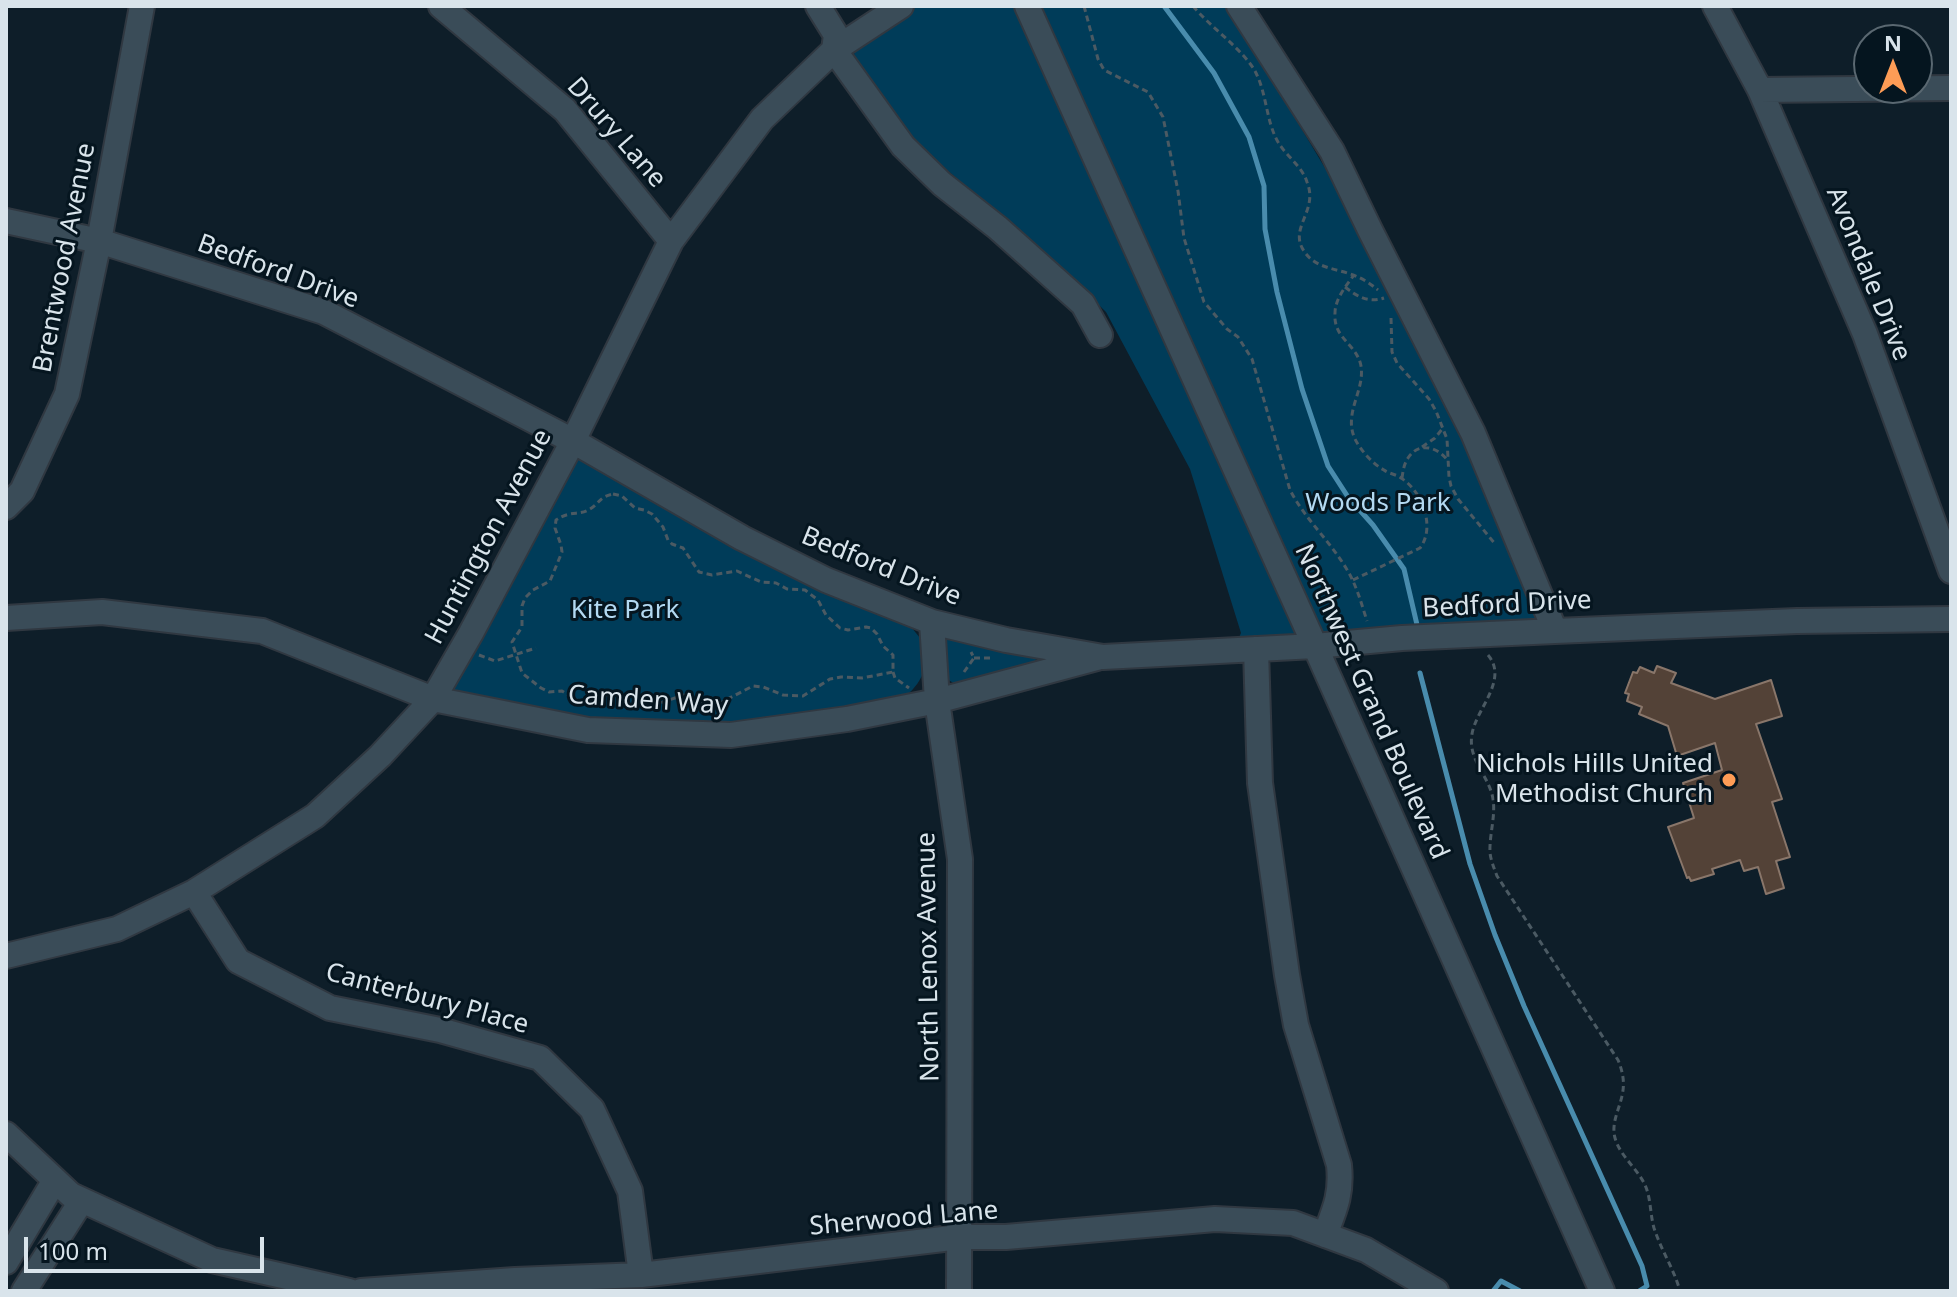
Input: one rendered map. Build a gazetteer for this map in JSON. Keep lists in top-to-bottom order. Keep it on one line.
{"streets":{"street":["Drury Lane","Brentwood Avenue","Bedford Drive","Avondale Drive","Huntington Avenue","Camden Way","Northwest Grand Boulevard","North Lenox Avenue","Canterbury Place","Sherwood Lane"]},"crossings":[["Drury Lane","Huntington Avenue"],["Brentwood Avenue","Bedford Drive"],["Bedford Drive","Huntington Avenue"],["Bedford Drive","Camden Way"],["Bedford Drive","Northwest Grand Boulevard"],["Bedford Drive","North Lenox Avenue"],["Huntington Avenue","Camden Way"],["Huntington Avenue","Canterbury Place"],["Camden Way","North Lenox Avenue"],["North Lenox Avenue","Sherwood Lane"],["Canterbury Place","Sherwood Lane"]],"parks":["Woods Park","Kite Park"],"places":["Nichols Hills United Methodist Church"],"scale_bar":"100 m","north":"top"}
